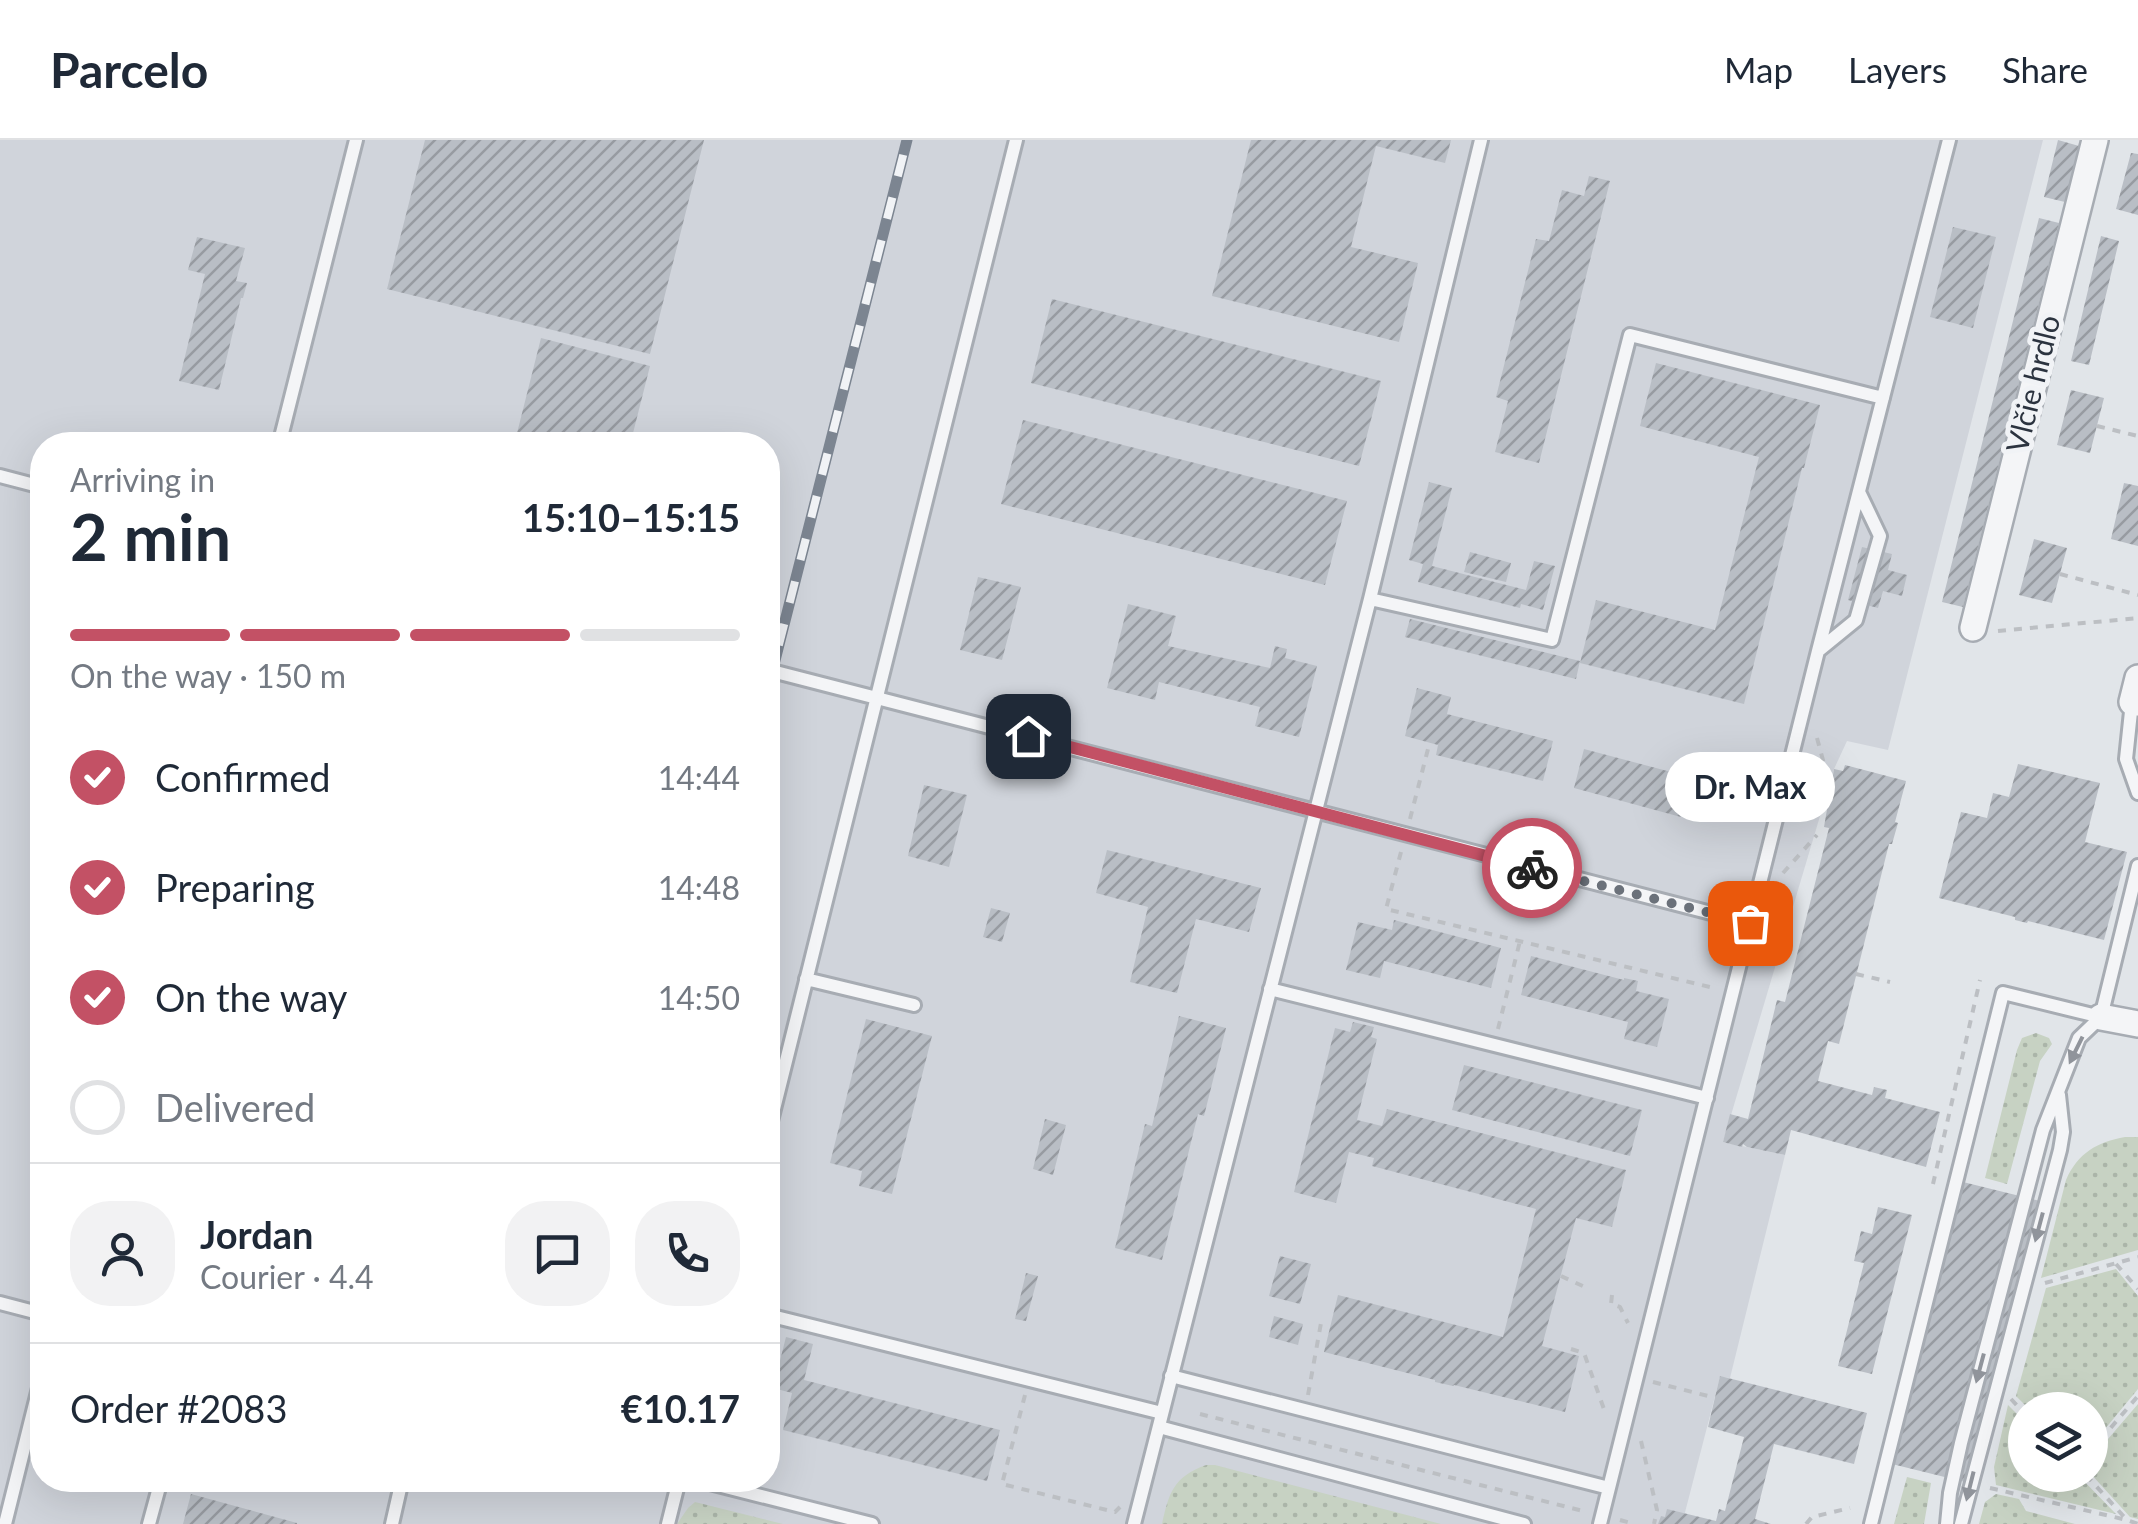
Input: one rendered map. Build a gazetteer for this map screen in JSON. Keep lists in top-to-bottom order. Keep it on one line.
{"streets":{"street":["Vlčie hrdlo"]},"places":["Dr. Max"],"page":{"header":"Parcelo","nav":["Map","Layers","Share"],"heading":["2 min","Arriving in","15:10–15:15"],"panel":["Jordan","Courier · 4.4","Order #2083","€10.17"],"bar":"On the way · 150 m","list":[["Confirmed","14:44"],["Preparing","14:48"],["On the way","14:50"],"Delivered"],"bubble":"Dr. Max"}}
